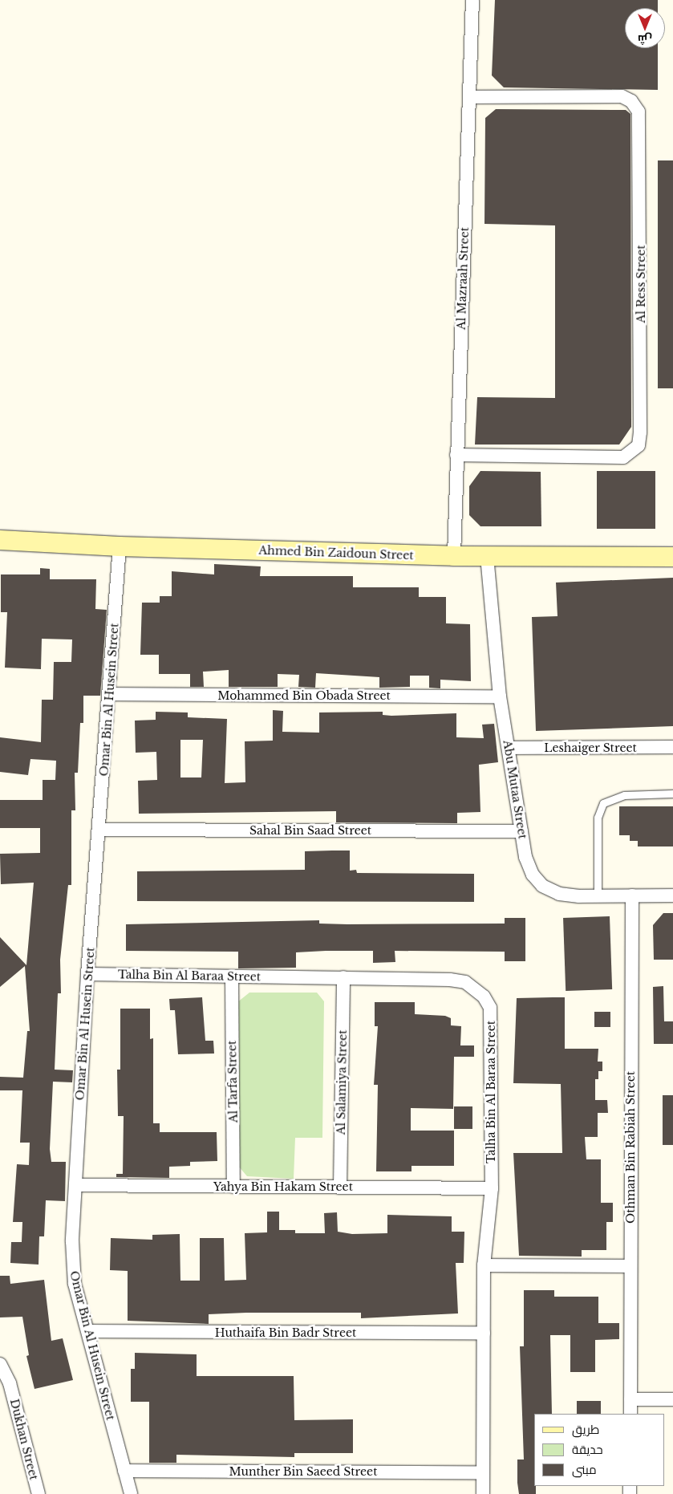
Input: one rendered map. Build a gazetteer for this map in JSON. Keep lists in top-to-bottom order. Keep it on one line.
{"streets":{"street":["Al Mazraah Street","Al Ress Street","Ahmed Bin Zaidoun Street","Mohammed Bin Obada Street","Omar Bin Al Husein Street","Leshaiger Street","Abu Mutaa Street","Sahal Bin Saad Street","Talha Bin Al Baraa Street","Al Tarfa Street","Al Salamiya Street","Othman Bin Rabiah Street","Yahya Bin Hakam Street","Huthaifa Bin Badr Street","Dukhan Street","Munther Bin Saeed Street"]},"crossings":[["Al Mazraah Street","Al Ress Street"],["Al Mazraah Street","Ahmed Bin Zaidoun Street"],["Ahmed Bin Zaidoun Street","Omar Bin Al Husein Street"],["Ahmed Bin Zaidoun Street","Abu Mutaa Street"],["Mohammed Bin Obada Street","Omar Bin Al Husein Street"],["Mohammed Bin Obada Street","Abu Mutaa Street"],["Omar Bin Al Husein Street","Sahal Bin Saad Street"],["Omar Bin Al Husein Street","Talha Bin Al Baraa Street"],["Omar Bin Al Husein Street","Yahya Bin Hakam Street"],["Omar Bin Al Husein Street","Huthaifa Bin Badr Street"],["Omar Bin Al Husein Street","Munther Bin Saeed Street"],["Leshaiger Street","Abu Mutaa Street"],["Abu Mutaa Street","Sahal Bin Saad Street"],["Abu Mutaa Street","Othman Bin Rabiah Street"],["Talha Bin Al Baraa Street","Al Tarfa Street"],["Talha Bin Al Baraa Street","Al Salamiya Street"],["Talha Bin Al Baraa Street","Yahya Bin Hakam Street"],["Talha Bin Al Baraa Street","Huthaifa Bin Badr Street"],["Talha Bin Al Baraa Street","Munther Bin Saeed Street"],["Al Tarfa Street","Yahya Bin Hakam Street"],["Al Salamiya Street","Yahya Bin Hakam Street"]],"legend":["طريق","حديقة","مبنى"],"north":"bottom"}
